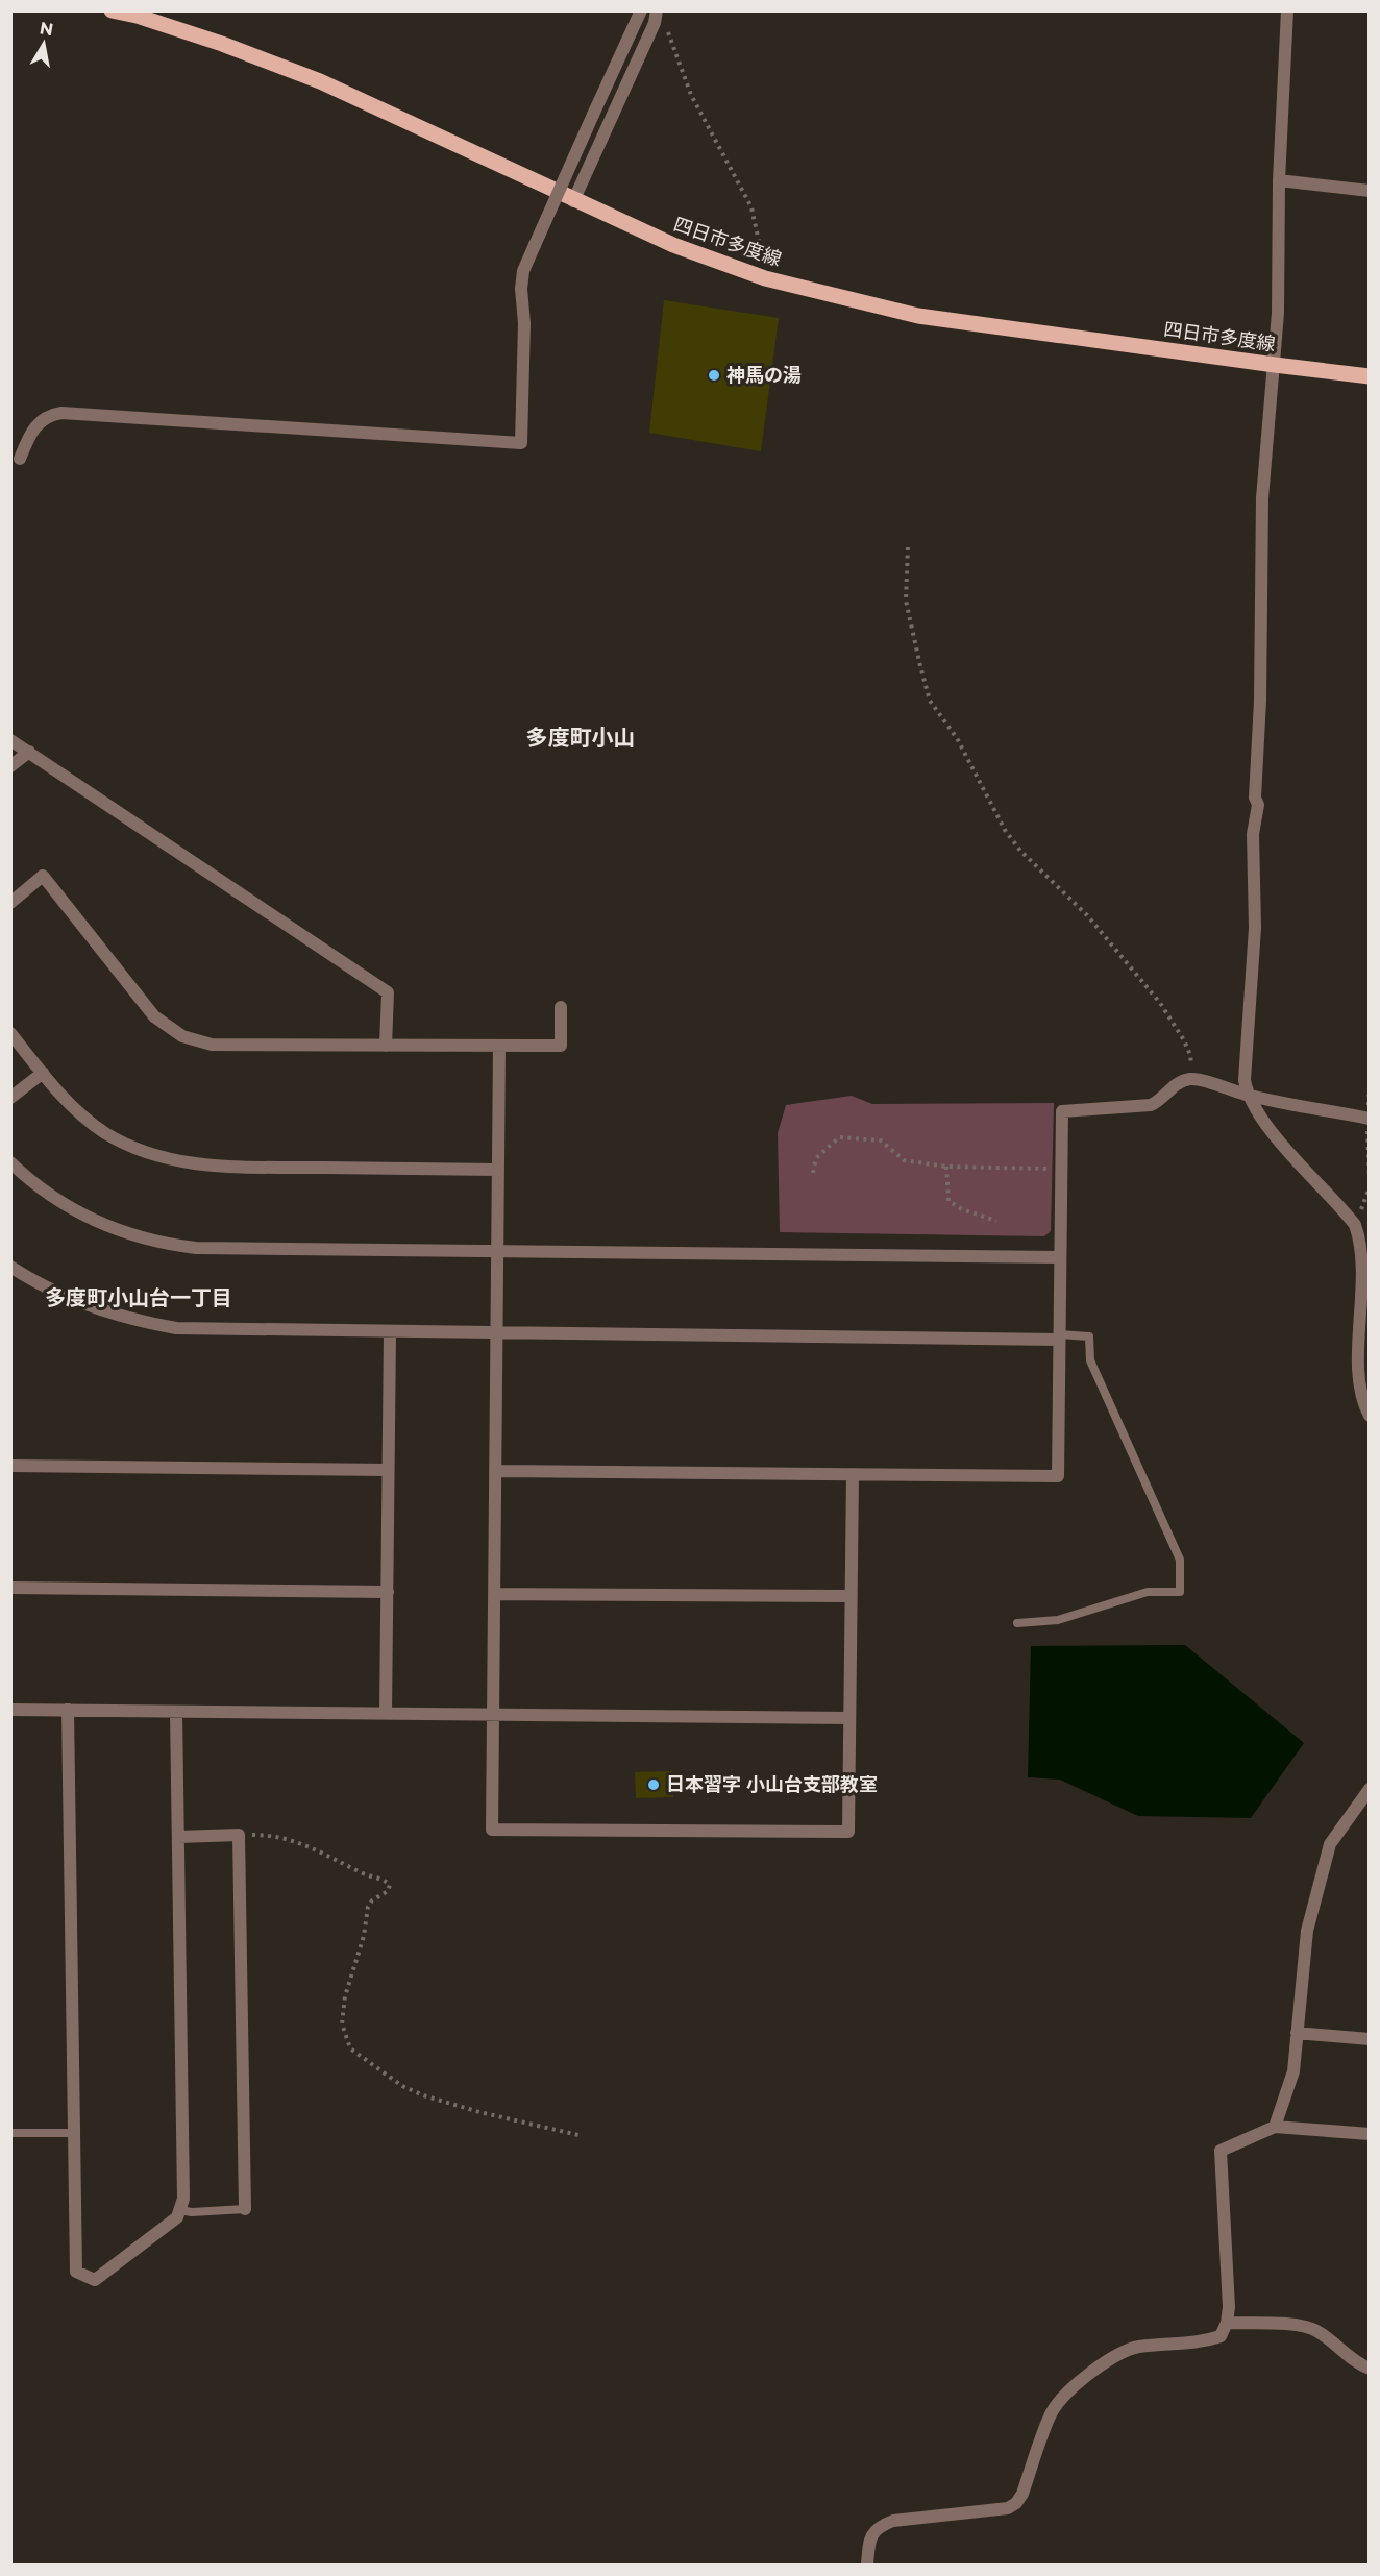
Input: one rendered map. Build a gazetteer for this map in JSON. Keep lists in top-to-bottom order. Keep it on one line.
{"streets":{"main road":["四日市多度線"]},"districts":["多度町小山","多度町小山台一丁目"],"places":["神馬の湯","日本習字 小山台支部教室"],"north":"top"}
